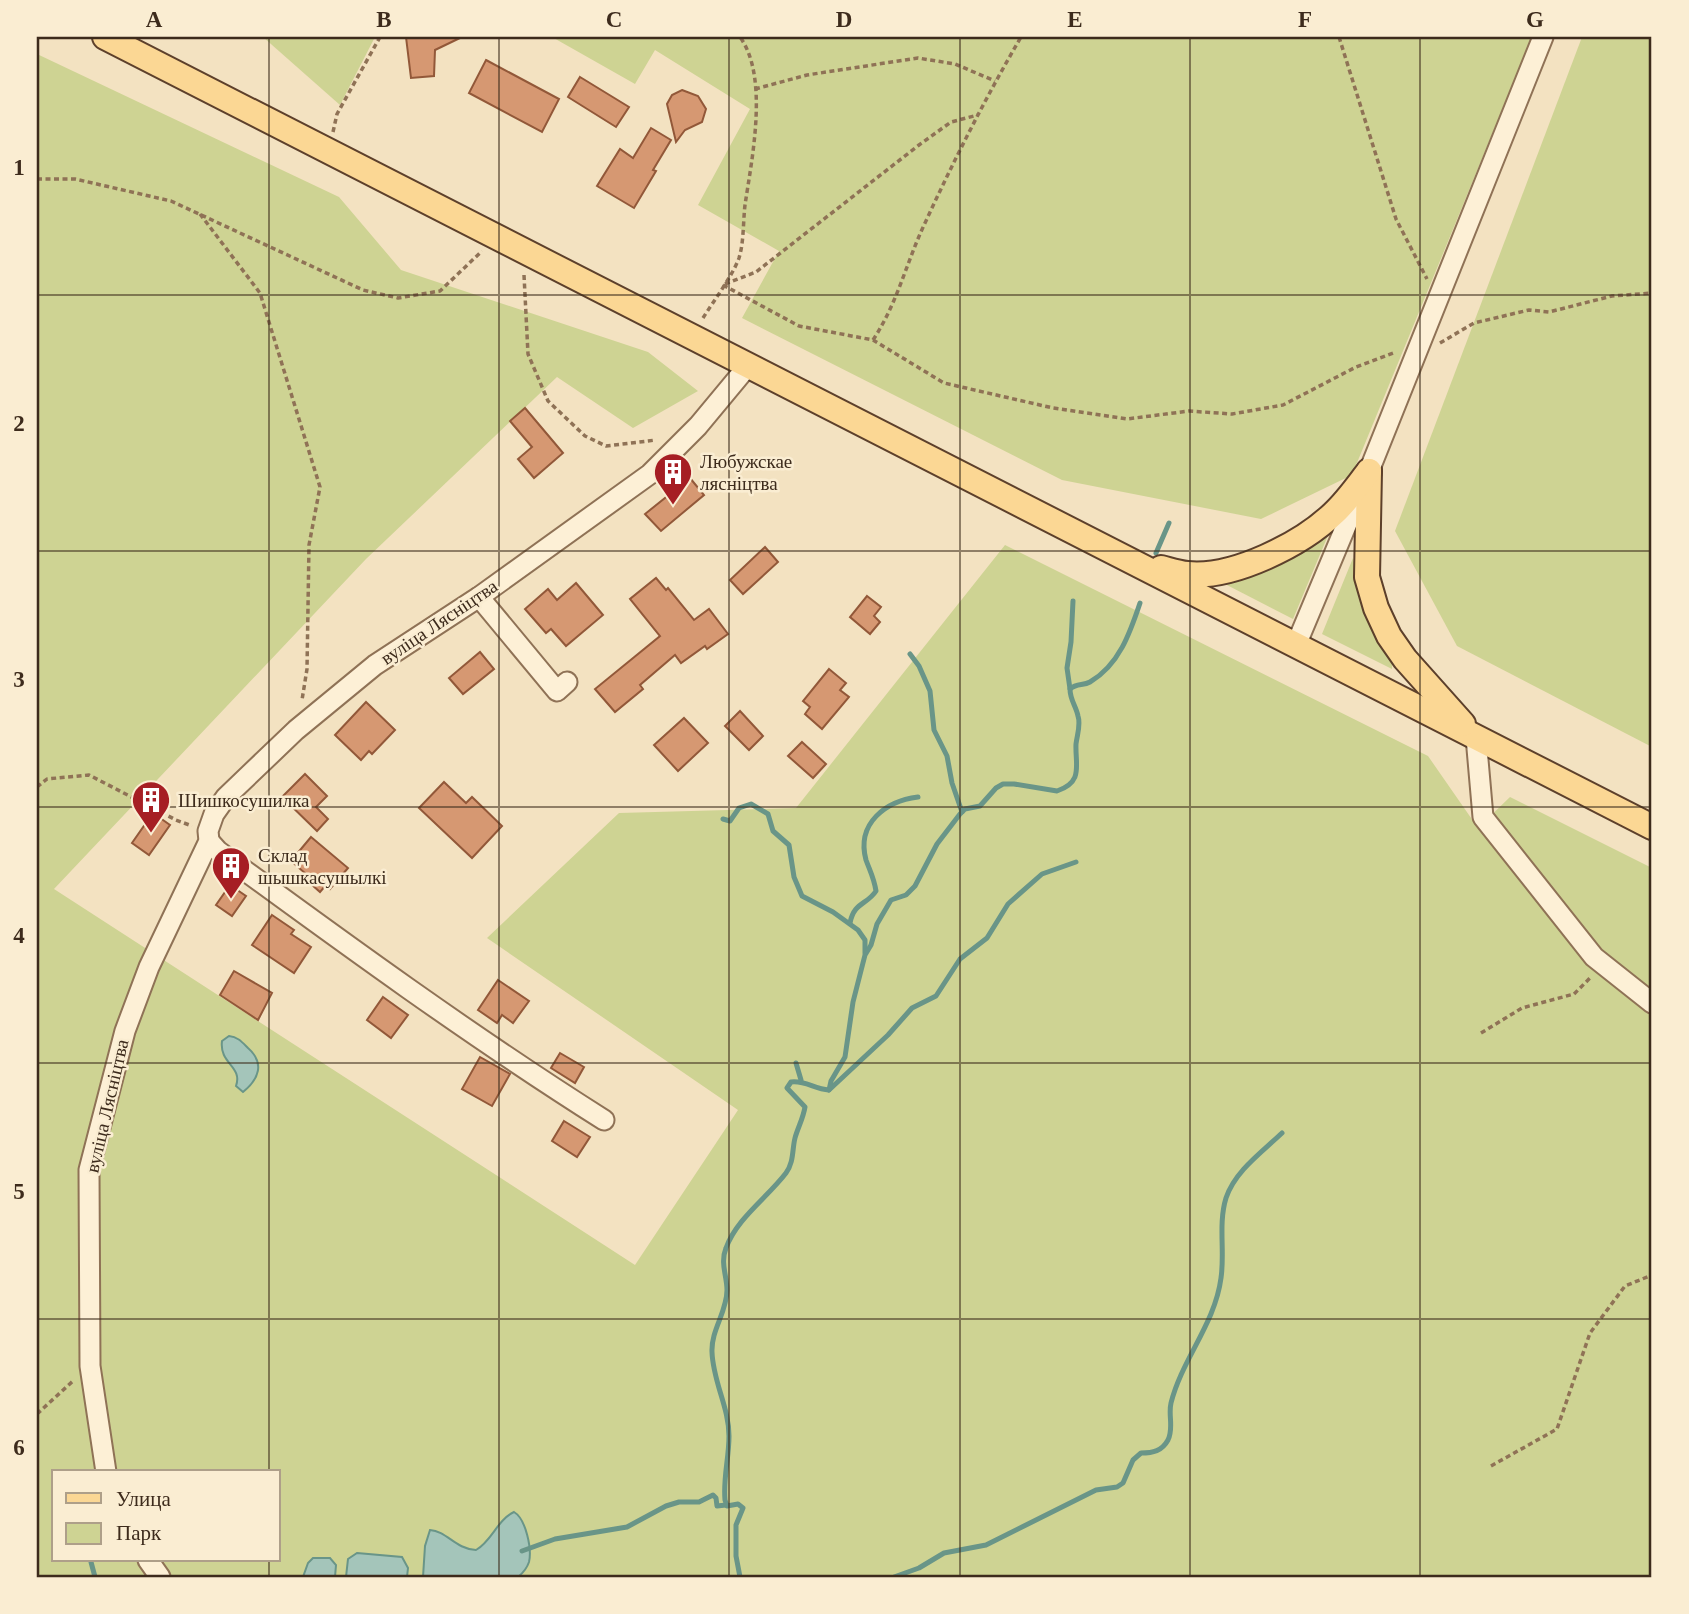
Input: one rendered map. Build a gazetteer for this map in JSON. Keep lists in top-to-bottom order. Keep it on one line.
{"streets":{"street":["вуліца Лясніцтва"]},"places":{"building":["Любужскае лясніцтва","Шишкосушилка","Склад шышкасушылкі"]},"legend":["Улица","Парк"],"grid":{"columns":["A","B","C","D","E","F","G"],"rows":["1","2","3","4","5","6"]}}
